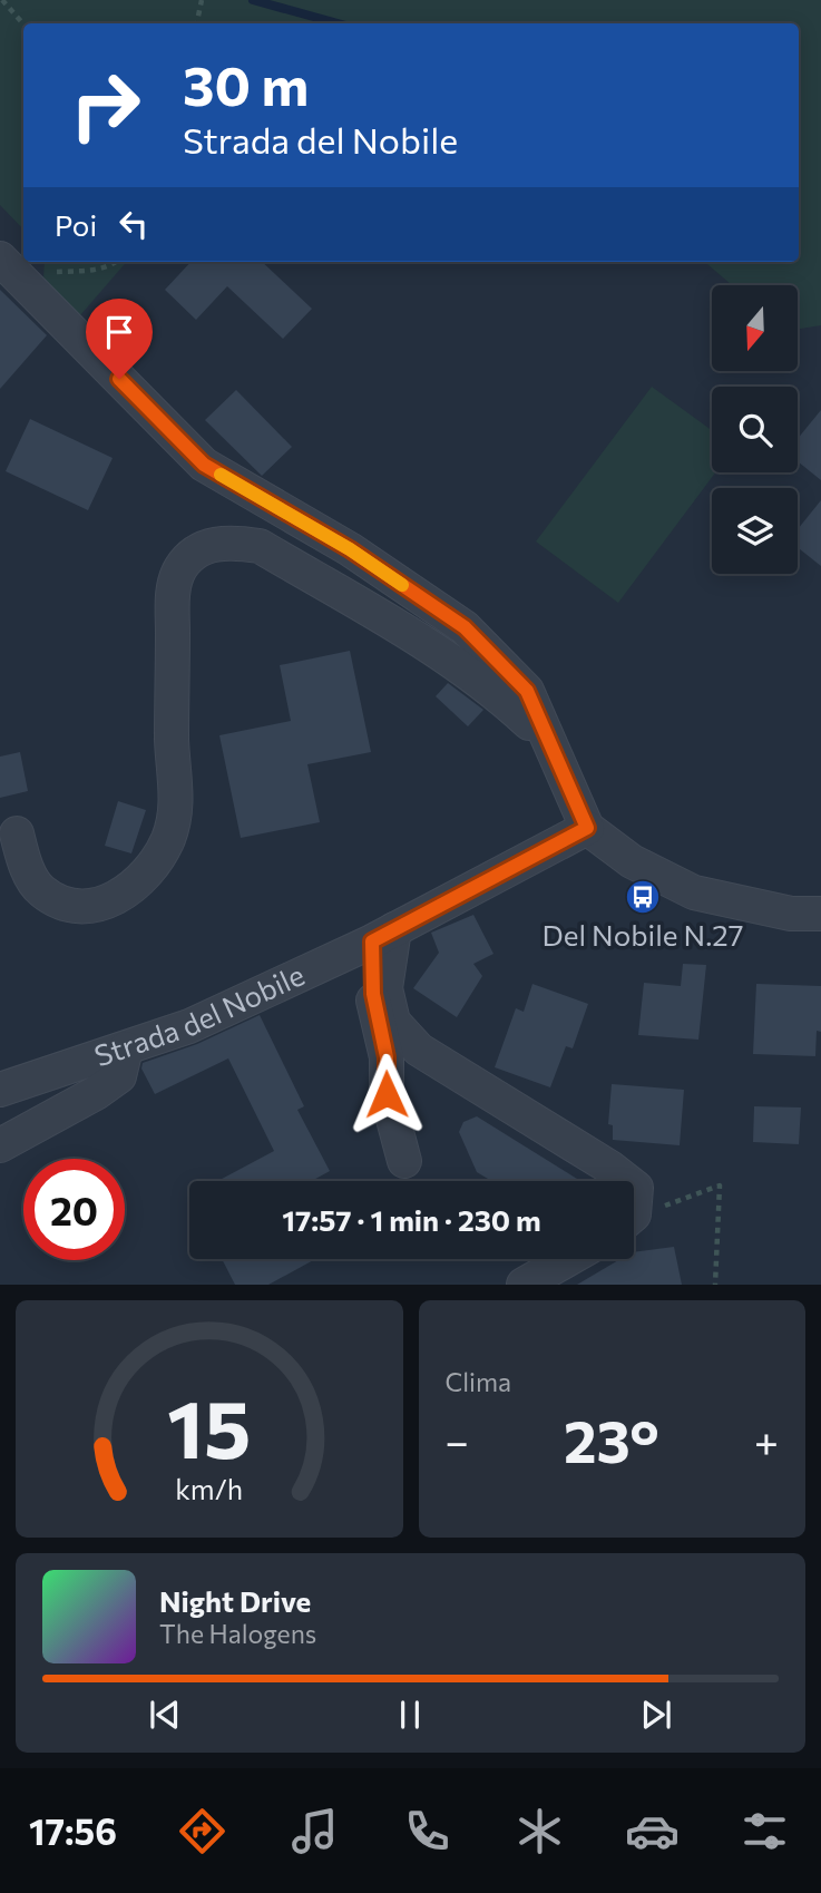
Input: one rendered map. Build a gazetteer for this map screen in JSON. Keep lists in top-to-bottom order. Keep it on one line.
{"streets":{"street":["Strada del Nobile"]},"places":{"bus stop":["Del Nobile N.27"]},"north":"bottom","page":{"turn":["30 m","Strada del Nobile"],"then":"Poi","limit":"20","trip":"17:57 · 1 min · 230 m","tile":"Clima","heat":["−","23°","+"],"song":["Night Drive","The Halogens"],"tabs":"17:56","gauge":["15","km/h"]}}
